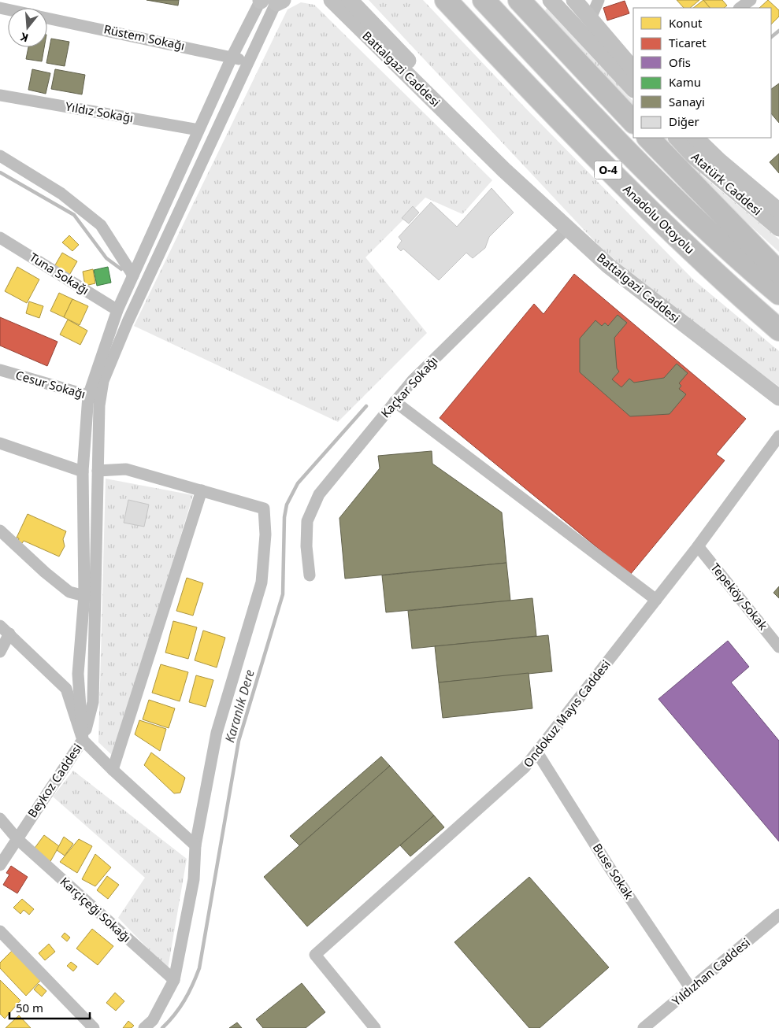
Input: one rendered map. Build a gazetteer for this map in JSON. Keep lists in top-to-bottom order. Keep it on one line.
{"streets":{"highway":["O-4","Anadolu Otoyolu"],"main road":["Battalgazi Caddesi","Atatürk Caddesi"],"street":["Rüstem Sokağı","Yıldız Sokağı","Tuna Sokağı","Cesur Sokağı","Kaçkar Sokağı","Tepeköy Sokak","Ondokuz Mayıs Caddesi","Beykoz Caddesi","Buse Sokak","Karçiçeği Sokağı","Yıldızhan Caddesi"]},"crossings":[["Battalgazi Caddesi","Kaçkar Sokağı"],["Tepeköy Sokak","Ondokuz Mayıs Caddesi"],["Ondokuz Mayıs Caddesi","Buse Sokak"],["Beykoz Caddesi","Karçiçeği Sokağı"],["Buse Sokak","Yıldızhan Caddesi"]],"water":["Karanlık Dere"],"legend":["Konut","Ticaret","Ofis","Kamu","Sanayi","Diğer"],"scale_bar":"50 m","north":"bottom"}
